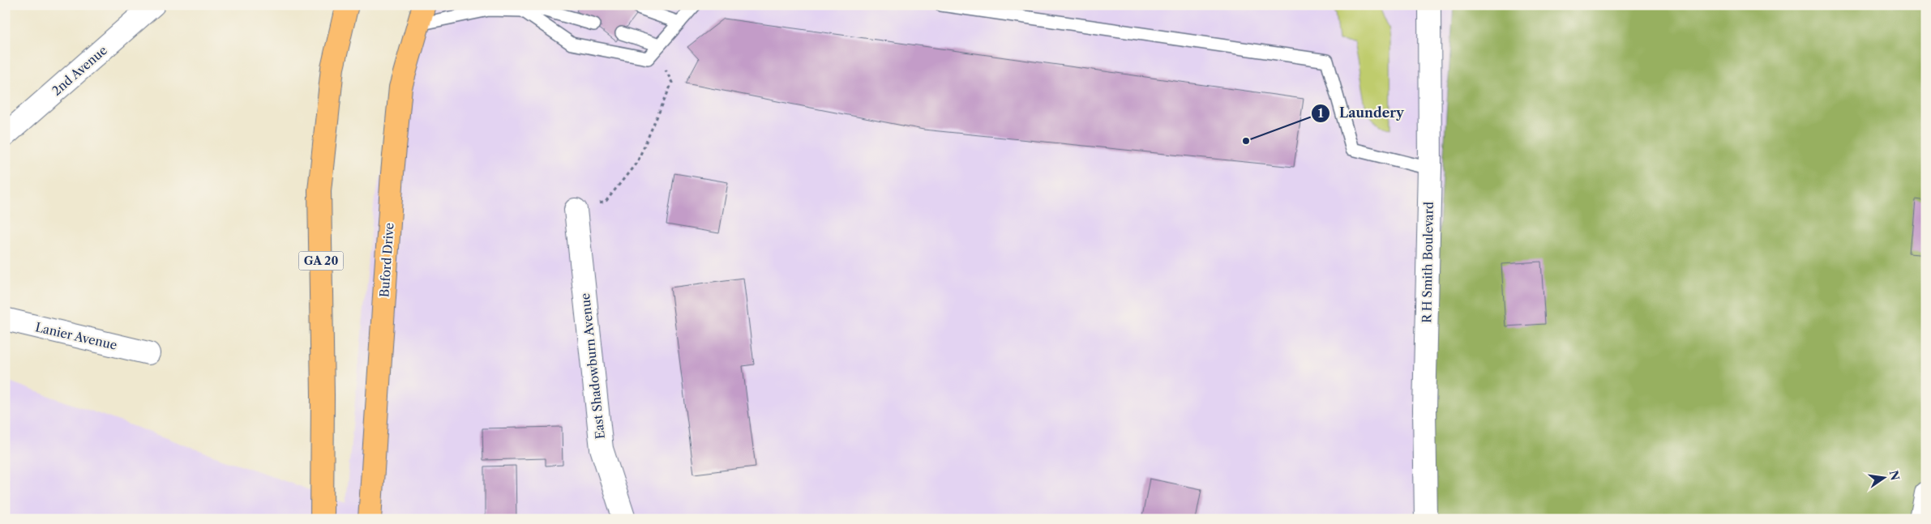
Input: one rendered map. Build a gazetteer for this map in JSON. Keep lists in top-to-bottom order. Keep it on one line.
{"streets":{"highway":["Buford Drive","GA 20"],"street":["2nd Avenue","R H Smith Boulevard","Lanier Avenue","East Shadowburn Avenue"]},"places":["Laundery"],"north":"right"}
